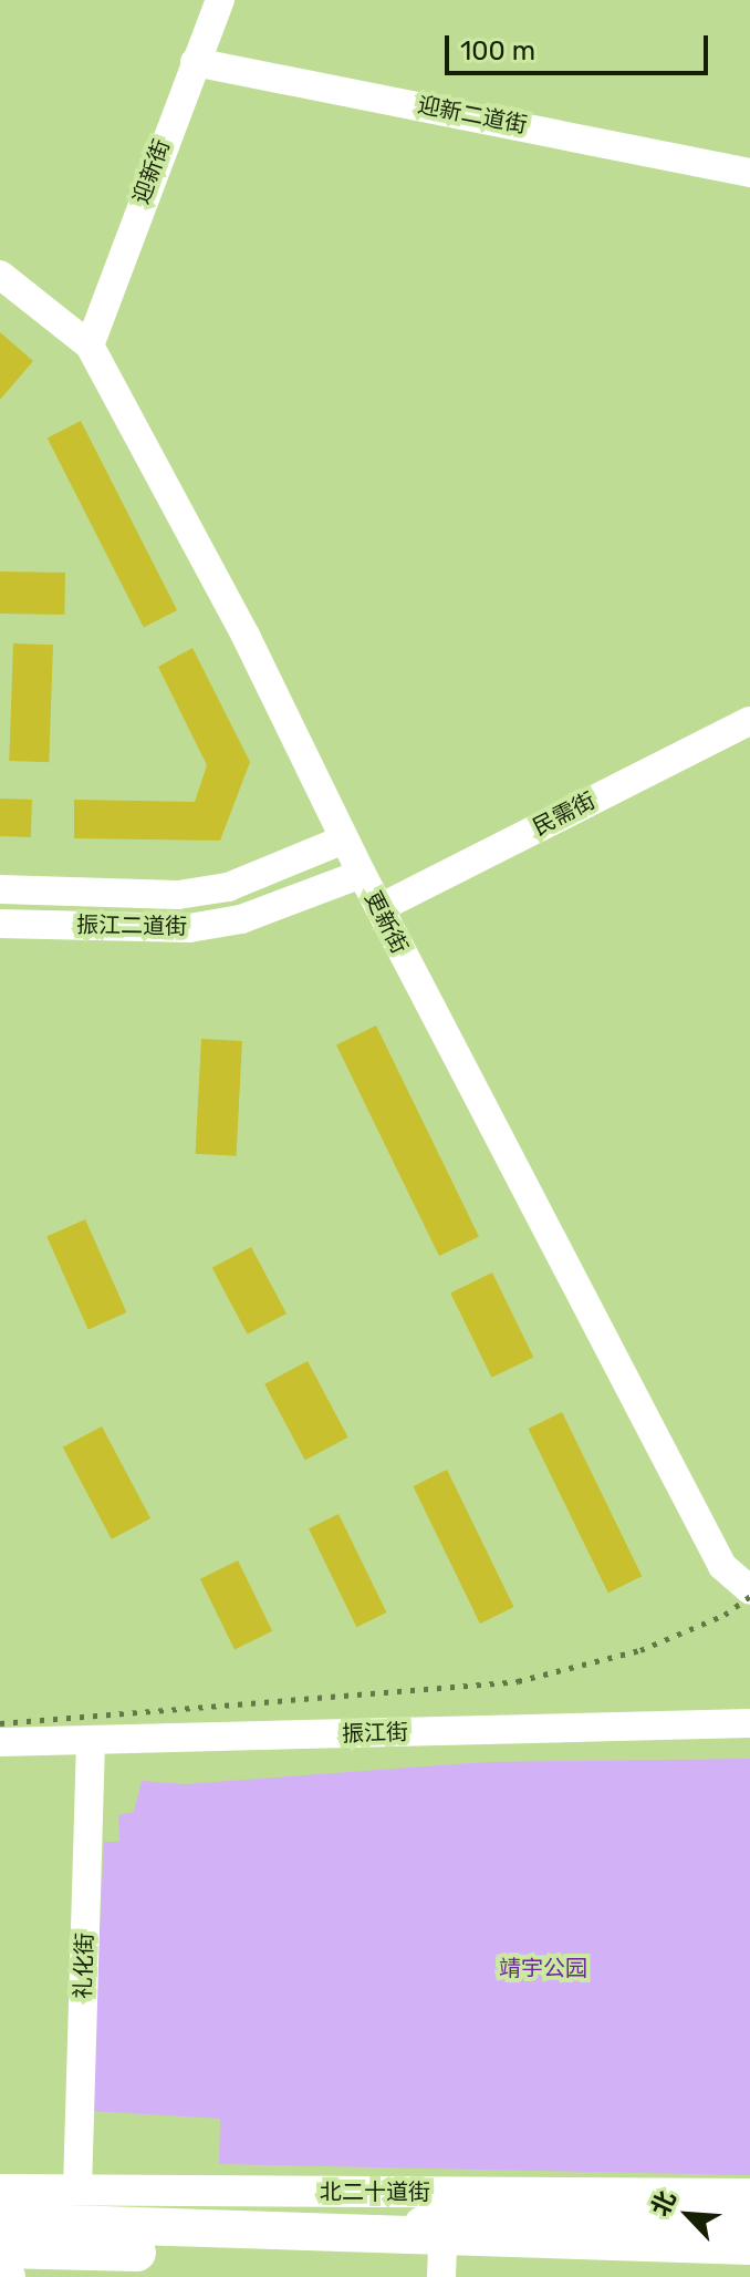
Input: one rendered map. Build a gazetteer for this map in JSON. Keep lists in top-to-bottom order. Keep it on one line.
{"streets":{"main road":["北二十道街"],"street":["迎新二道街","迎新街","民需街","更新街","振江二道街","振江街","礼化街"]},"crossings":[["迎新二道街","迎新街"],["迎新街","更新街"],["民需街","更新街"],["更新街","振江二道街"],["振江街","礼化街"],["礼化街","北二十道街"]],"parks":["靖宇公园"],"scale_bar":"100 m","north":"top left"}
